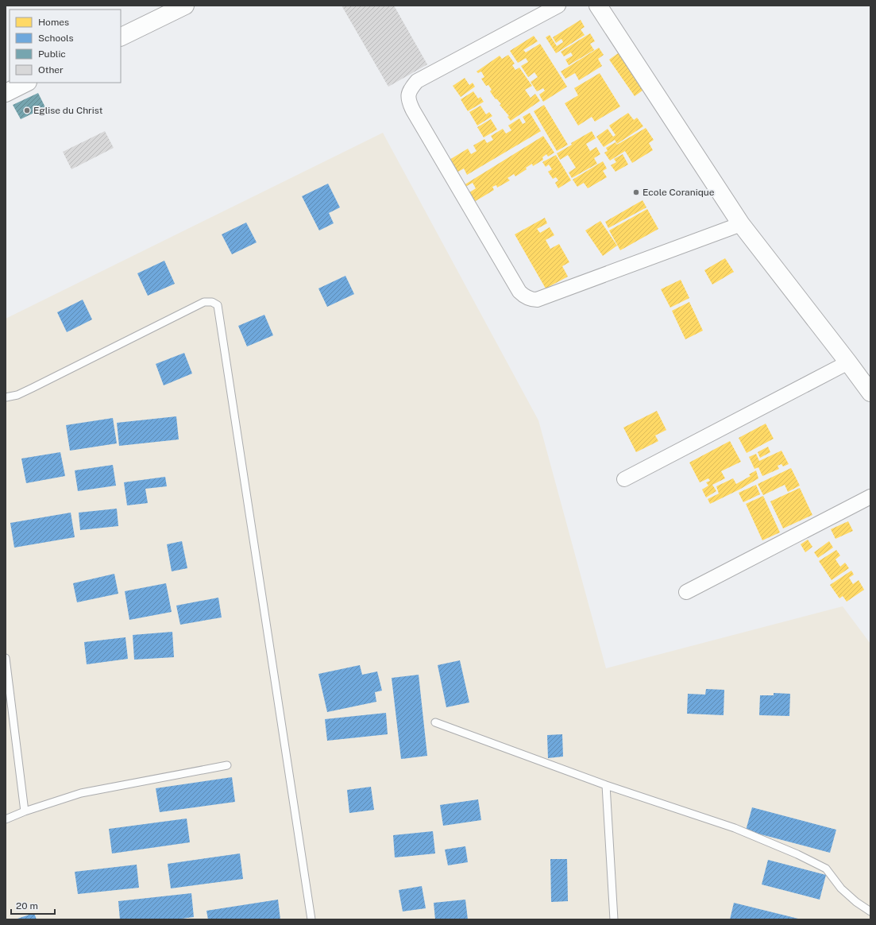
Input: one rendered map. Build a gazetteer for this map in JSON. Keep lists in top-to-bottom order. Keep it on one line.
{"places":["Eglise du Christ","Ecole Coranique"],"legend":["Homes","Schools","Public","Other"],"scale_bar":"20 m"}
